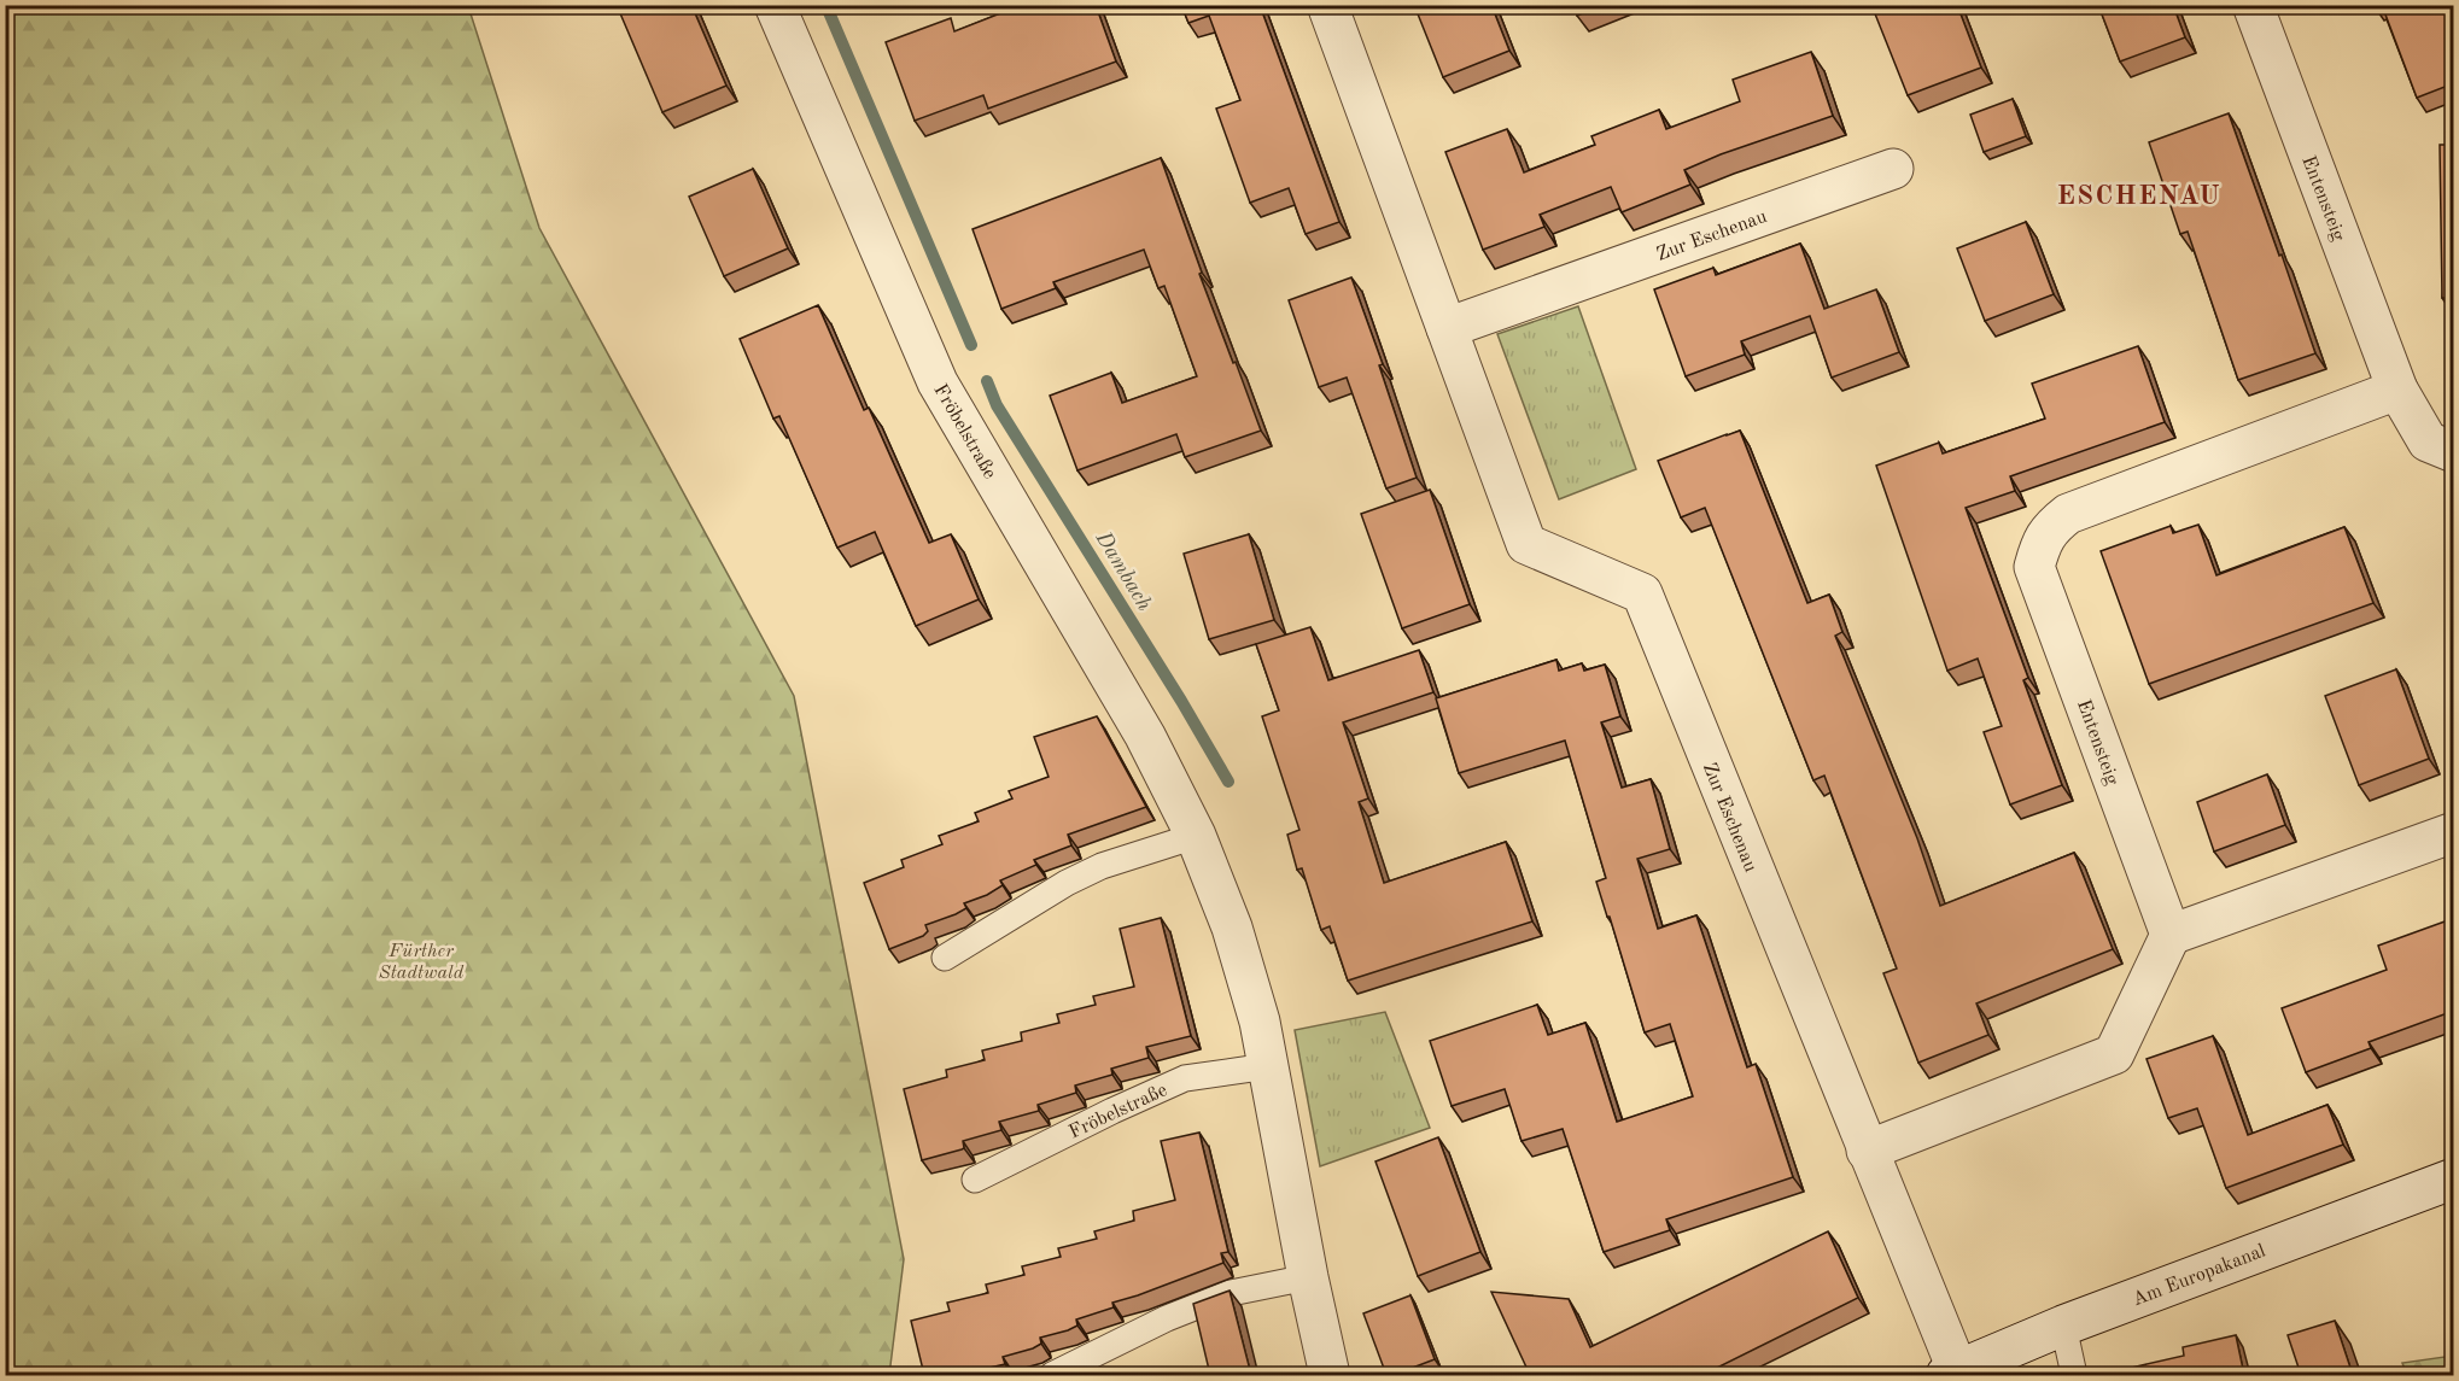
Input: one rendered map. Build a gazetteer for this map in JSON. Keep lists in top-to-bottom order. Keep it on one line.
{"streets":{"street":["Entensteig","Zur Eschenau","Fröbelstraße","Am Europakanal"]},"crossings":[["Zur Eschenau","Am Europakanal"]],"districts":["ESCHENAU"],"water":["Dambach"],"parks":["Fürther Stadtwald"]}
